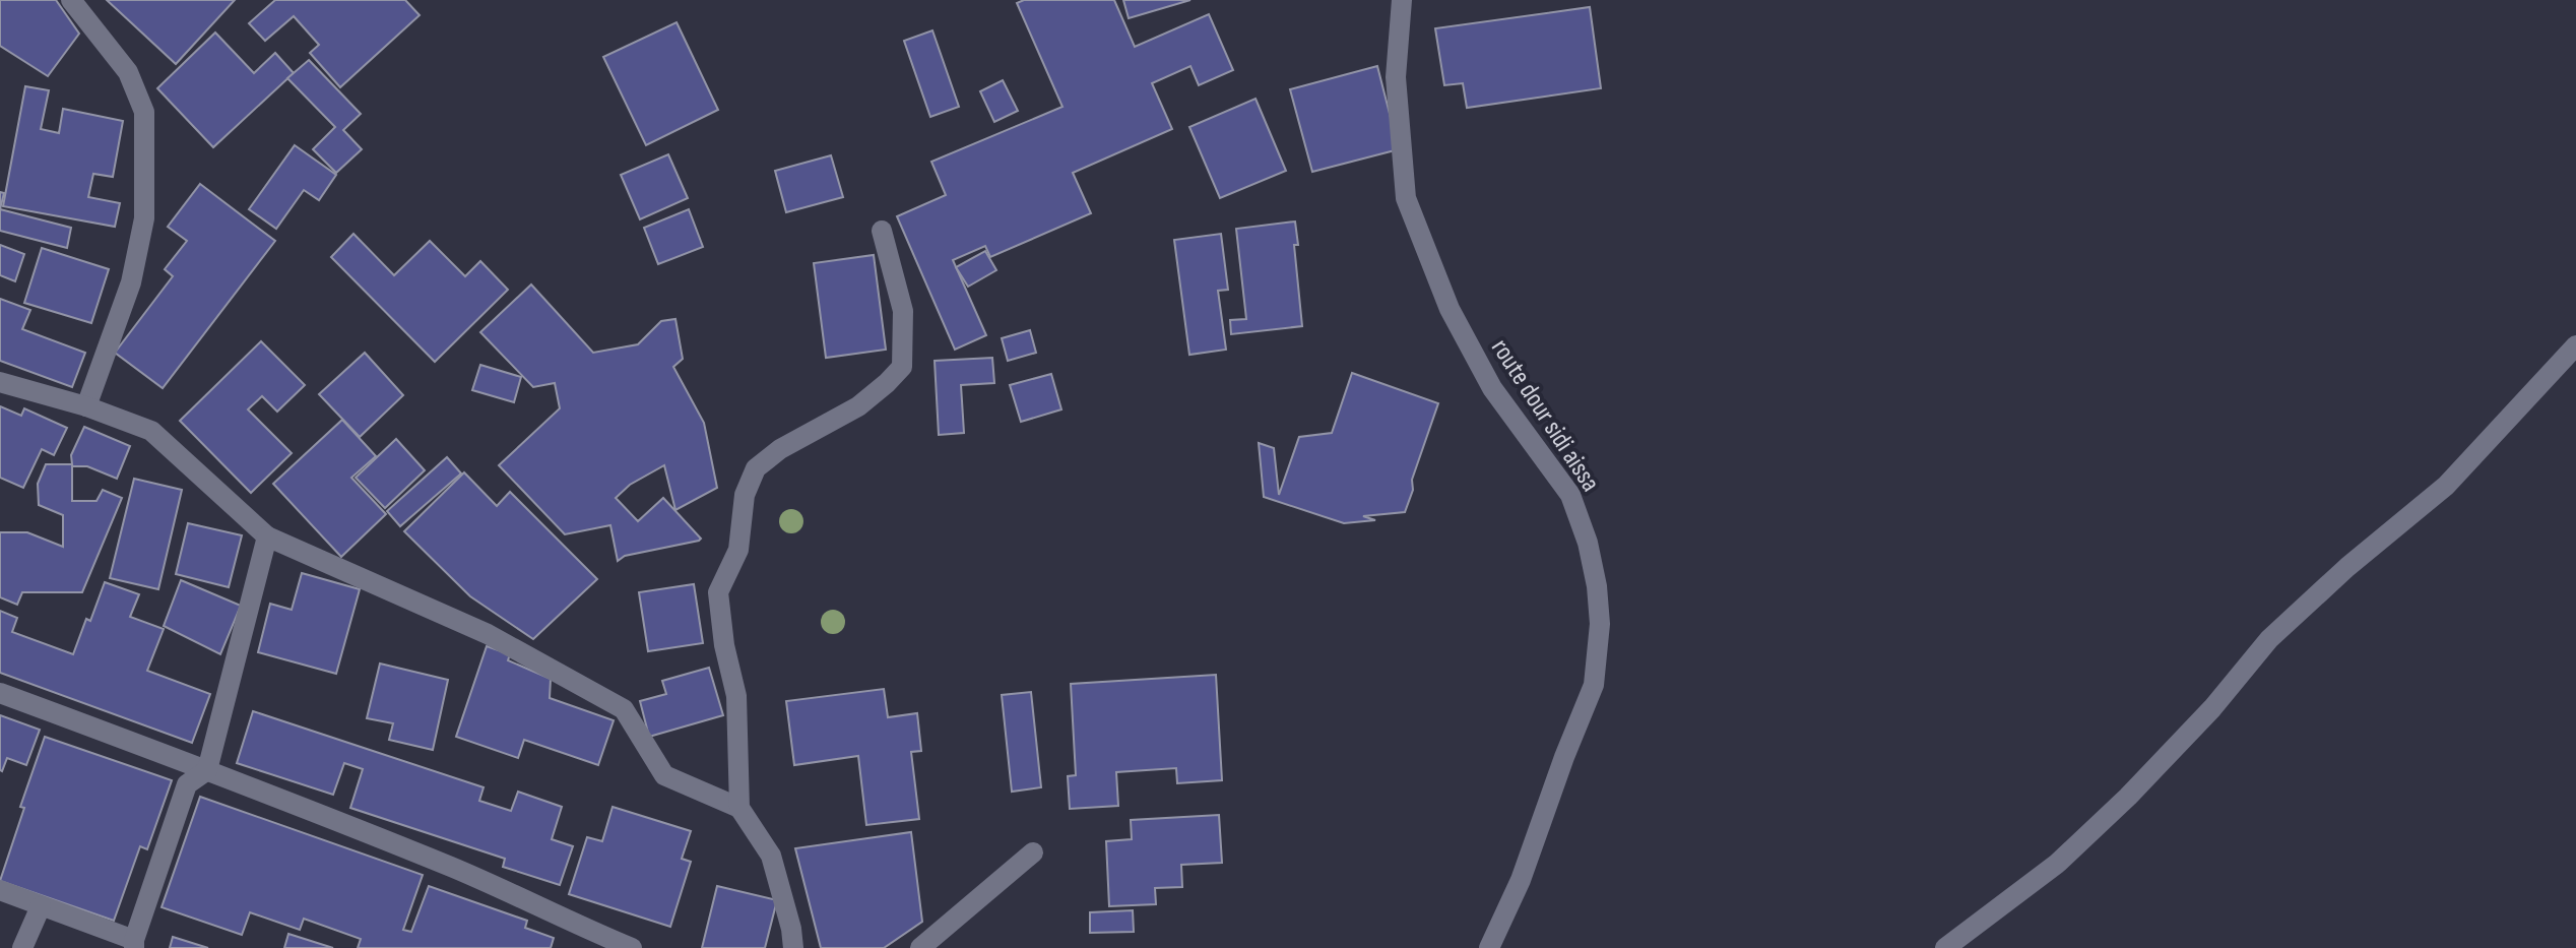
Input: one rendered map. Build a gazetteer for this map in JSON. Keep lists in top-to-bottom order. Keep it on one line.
{"streets":{"street":["route dour sidi aissa"]}}
